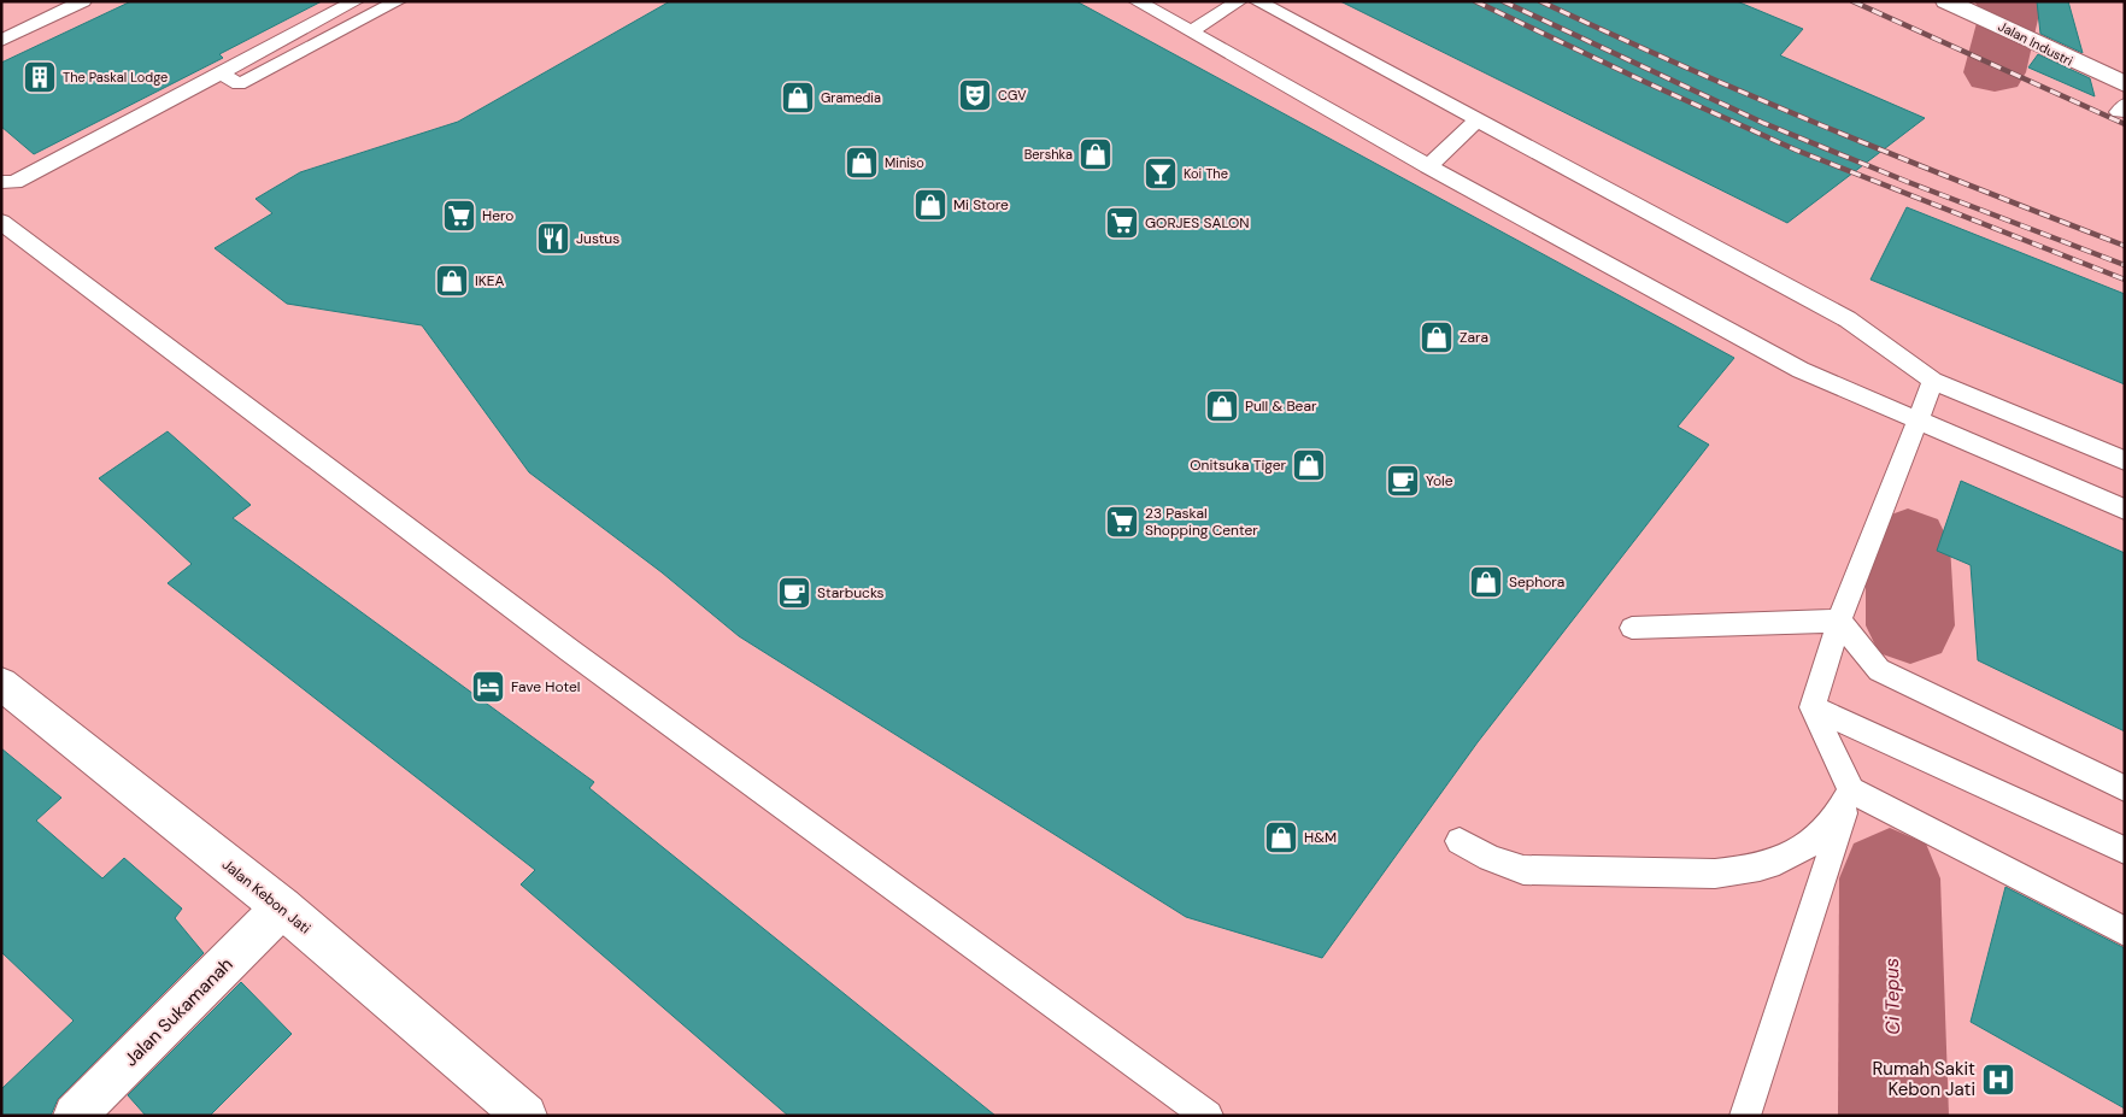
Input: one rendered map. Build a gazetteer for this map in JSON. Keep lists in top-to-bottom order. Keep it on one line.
{"streets":{"main road":["Jalan Industri","Jalan Kebon Jati","Jalan Sukamanah"]},"crossings":[["Jalan Kebon Jati","Jalan Sukamanah"]],"water":["Ci Tepus"],"places":{"building":["The Paskal Lodge"],"theatre":["CGV"],"shop":["Gramedia","Bershka","Miniso","Mi Store","IKEA","Zara","Pull & Bear","Onitsuka Tiger","Sephora","H&M"],"bar":["Koi The"],"supermarket":["Hero","GORJES SALON","23 Paskal Shopping Center"],"restaurant":["Justus"],"cafe":["Yole","Starbucks"],"hotel":["Fave Hotel"],"hospital":["Rumah Sakit Kebon Jati"]}}
